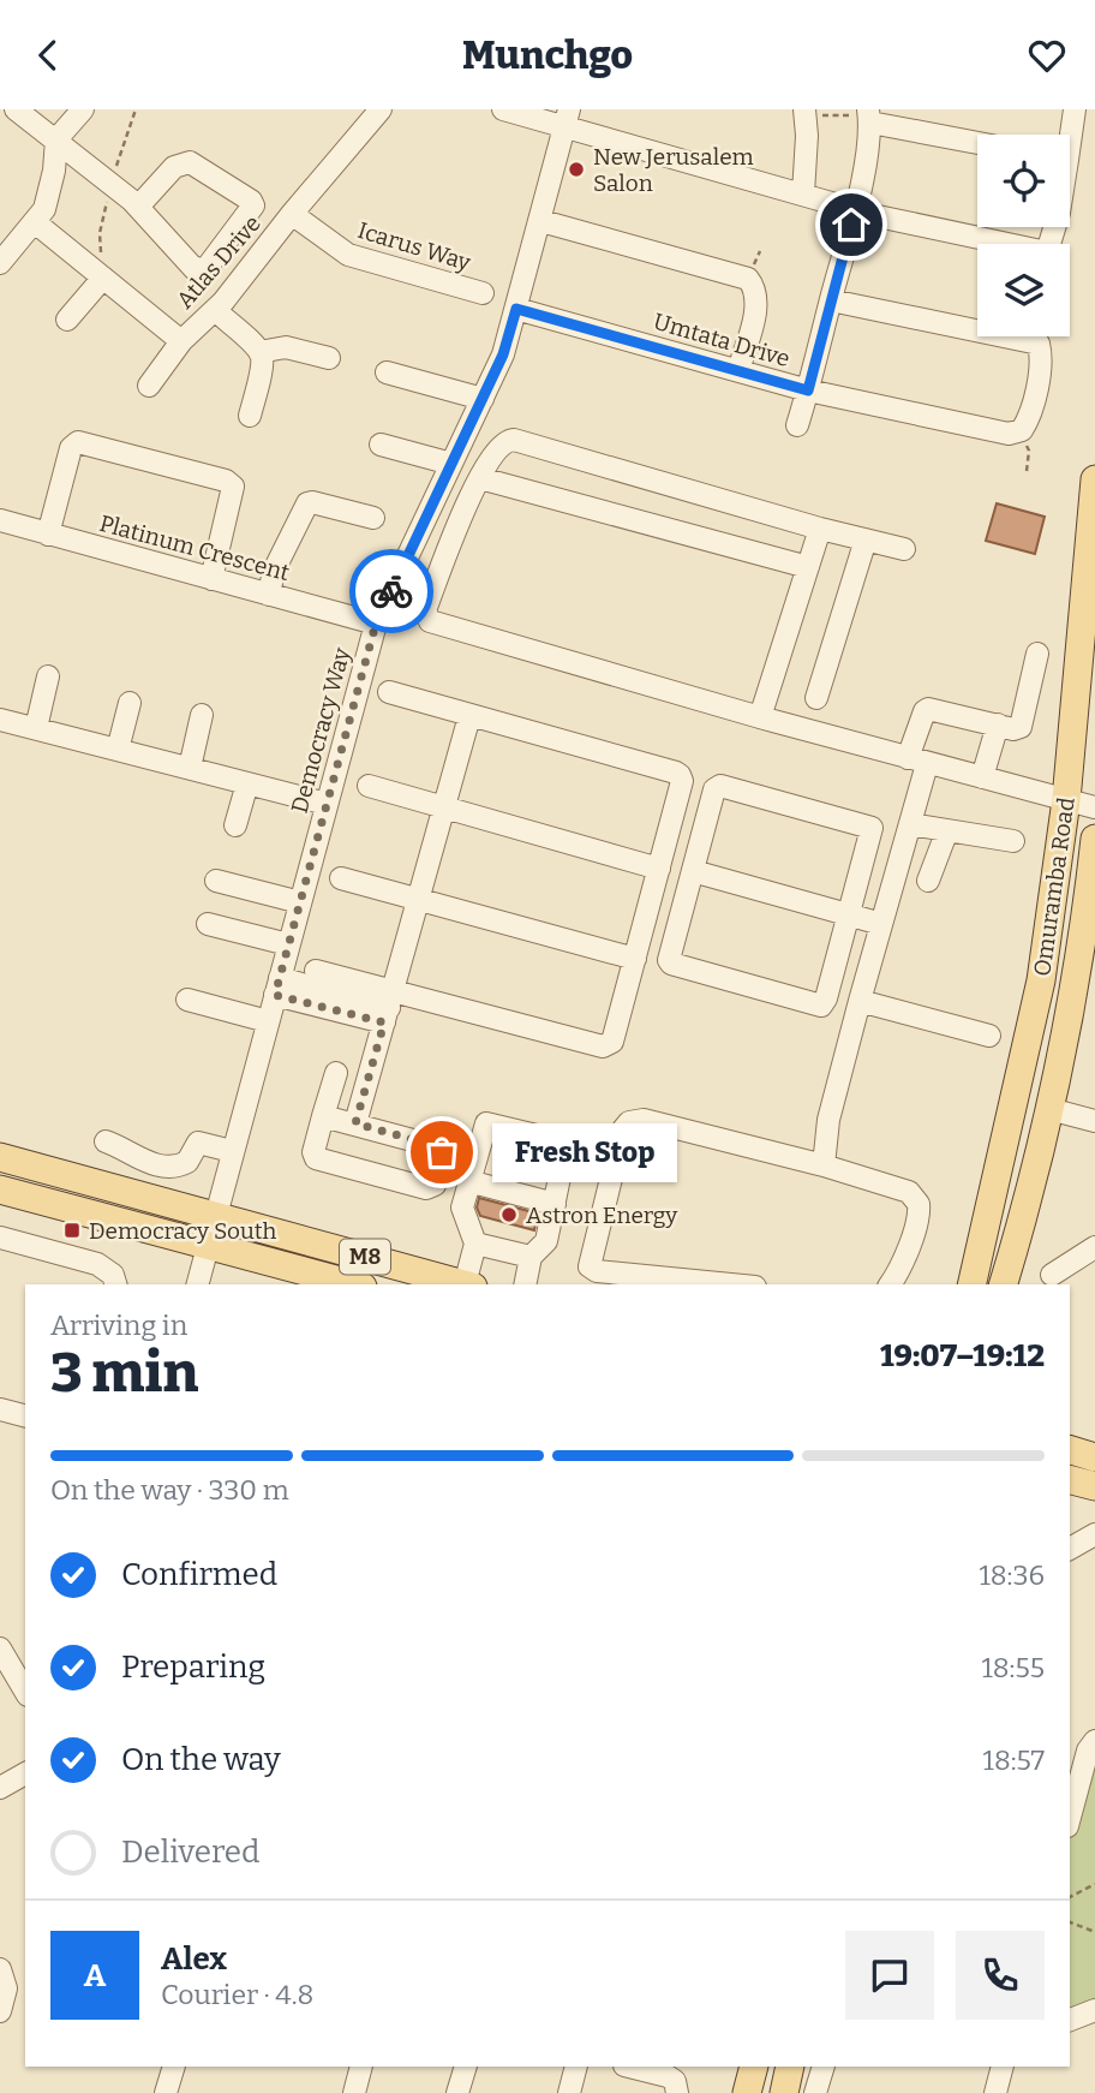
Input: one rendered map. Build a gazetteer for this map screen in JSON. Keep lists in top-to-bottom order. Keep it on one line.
{"streets":{"main road":["Omuramba Road","M8"],"street":["Icarus Way","Atlas Drive","Umtata Drive","Platinum Crescent","Democracy Way"]},"crossings":[["Icarus Way","Atlas Drive"],["Umtata Drive","Democracy Way"],["Platinum Crescent","Democracy Way"],["Democracy Way","M8"]],"places":{"other":["New Jerusalem Salon","Fresh Stop","Astron Energy"],"transit":["Democracy South"]},"page":{"header":"Munchgo","bubble":"Fresh Stop","heading":["3 min","Arriving in","19:07–19:12"],"panel":["Alex","Courier · 4.8"],"bar":"On the way · 330 m","list":[["Confirmed","18:36"],["Preparing","18:55"],["On the way","18:57"],"Delivered"],"round":"A"}}
